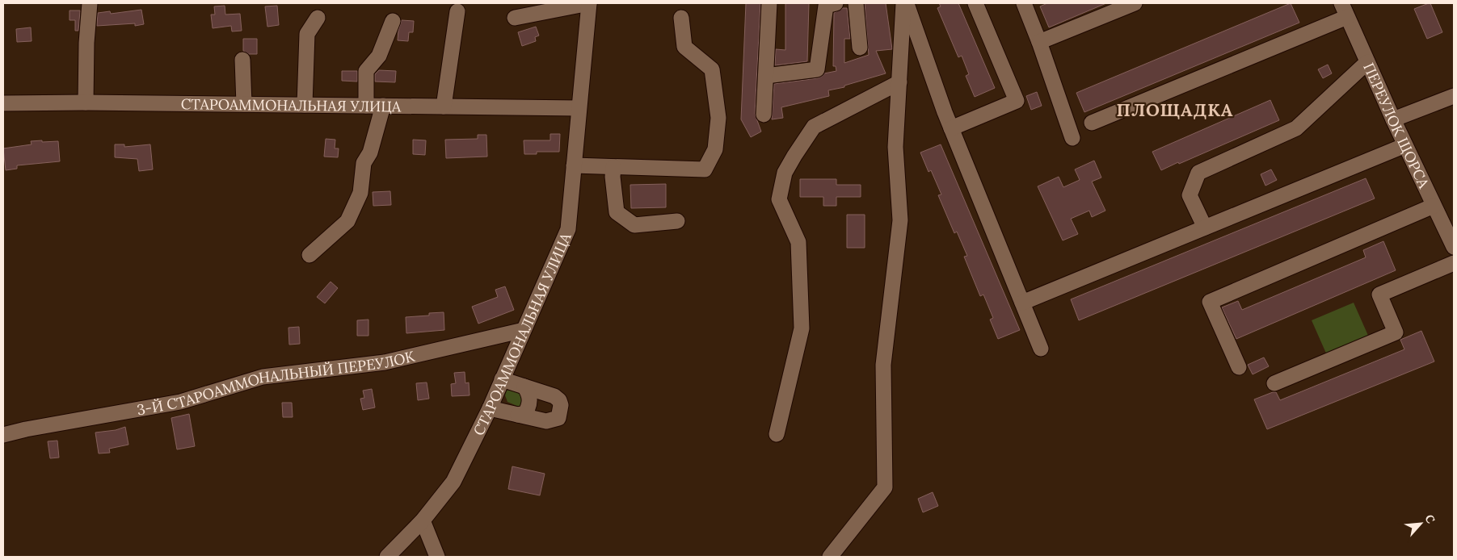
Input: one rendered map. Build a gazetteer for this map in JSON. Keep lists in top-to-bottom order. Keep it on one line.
{"streets":{"street":["СТАРОАММОНАЛЬНАЯ УЛИЦА","ПЕРЕУЛОК ЩОРСА","3-Й СТАРОАММОНАЛЬНЫЙ ПЕРЕУЛОК"]},"crossings":[["СТАРОАММОНАЛЬНАЯ УЛИЦА","3-Й СТАРОАММОНАЛЬНЫЙ ПЕРЕУЛОК"]],"districts":["ПЛОЩАДКА"],"north":"top right"}
